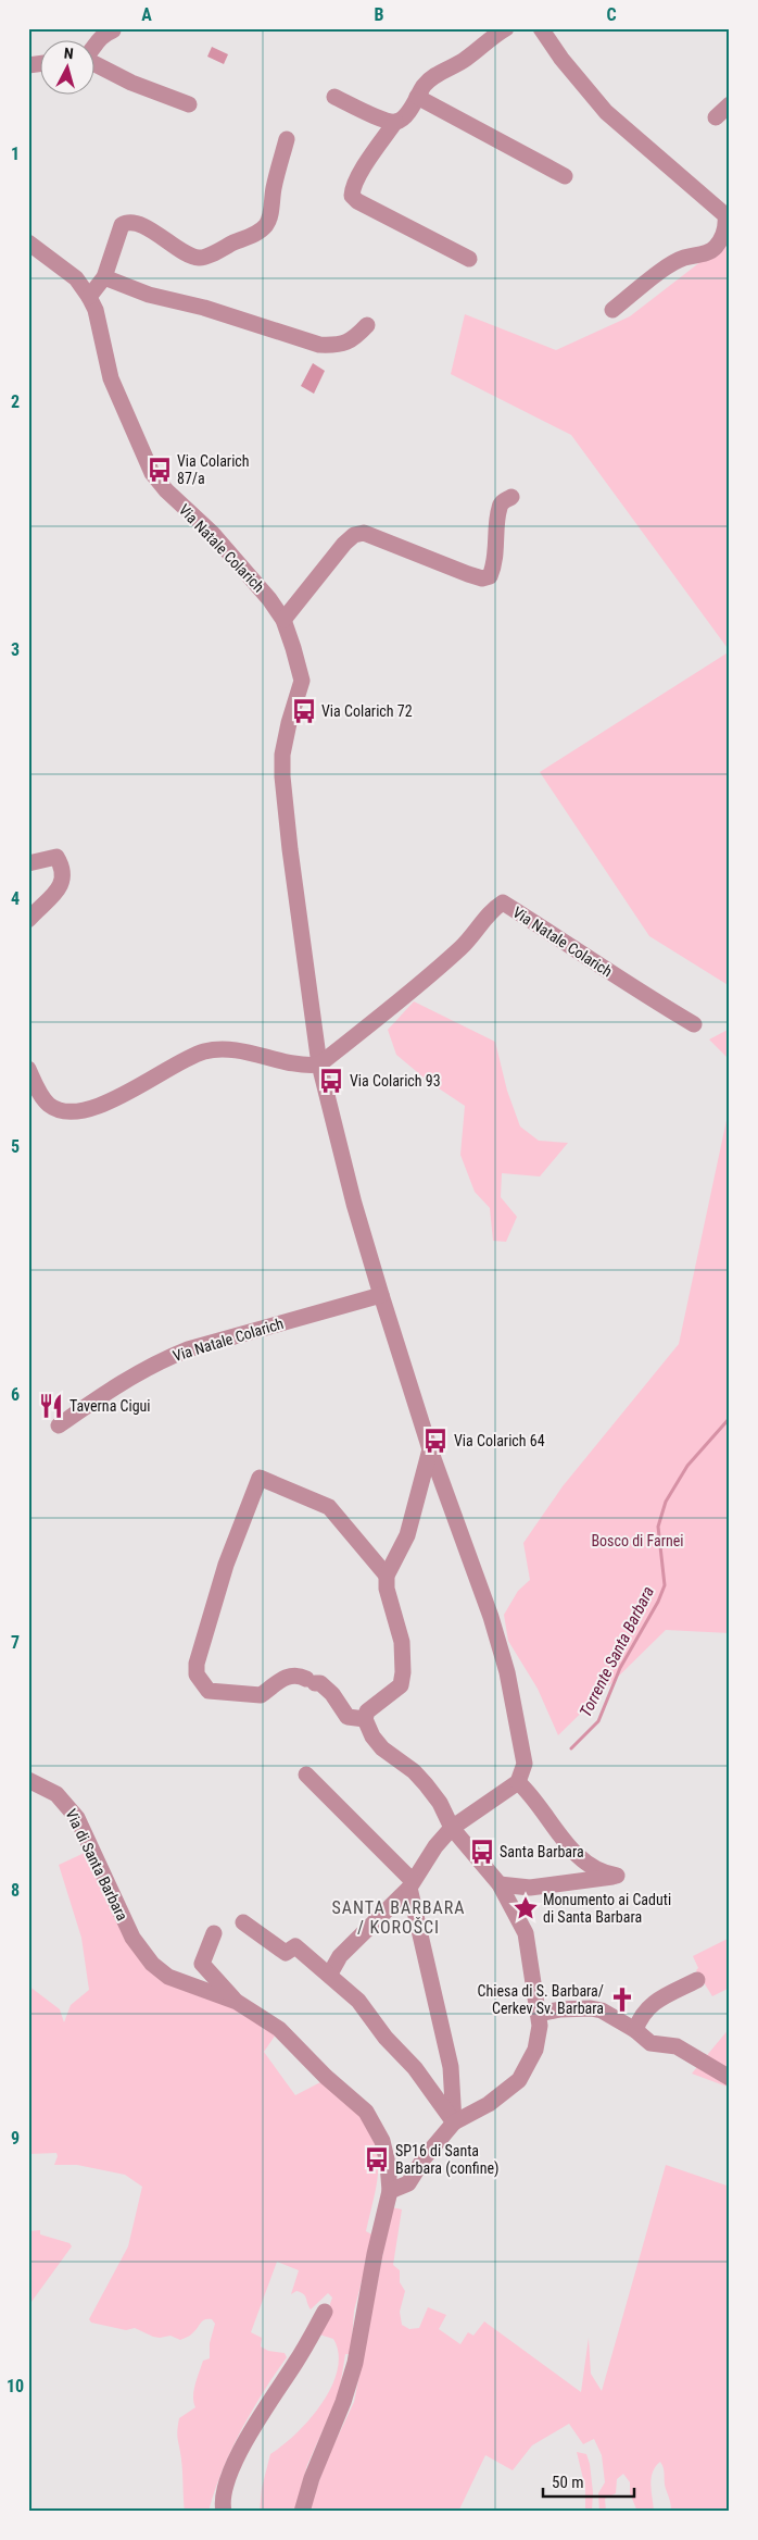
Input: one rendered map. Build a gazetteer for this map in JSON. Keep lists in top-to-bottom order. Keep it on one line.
{"streets":{"street":["Via Natale Colarich","Via di Santa Barbara"]},"districts":["SANTA BARBARA / KOROŠCI"],"water":["Torrente Santa Barbara"],"parks":["Bosco di Farnei"],"places":{"bus stop":["Via Colarich 87/a","Via Colarich 72","Via Colarich 93","Via Colarich 64","Santa Barbara","SP16 di Santa Barbara (confine)"],"restaurant":["Taverna Cigui"],"place":["Monumento ai Caduti di Santa Barbara"],"church":["Chiesa di S. Barbara/ Cerkev Sv. Barbara"]},"scale_bar":"50 m","north":"top","grid":{"columns":["A","B","C"],"rows":["1","2","3","4","5","6","7","8","9","10"]}}
